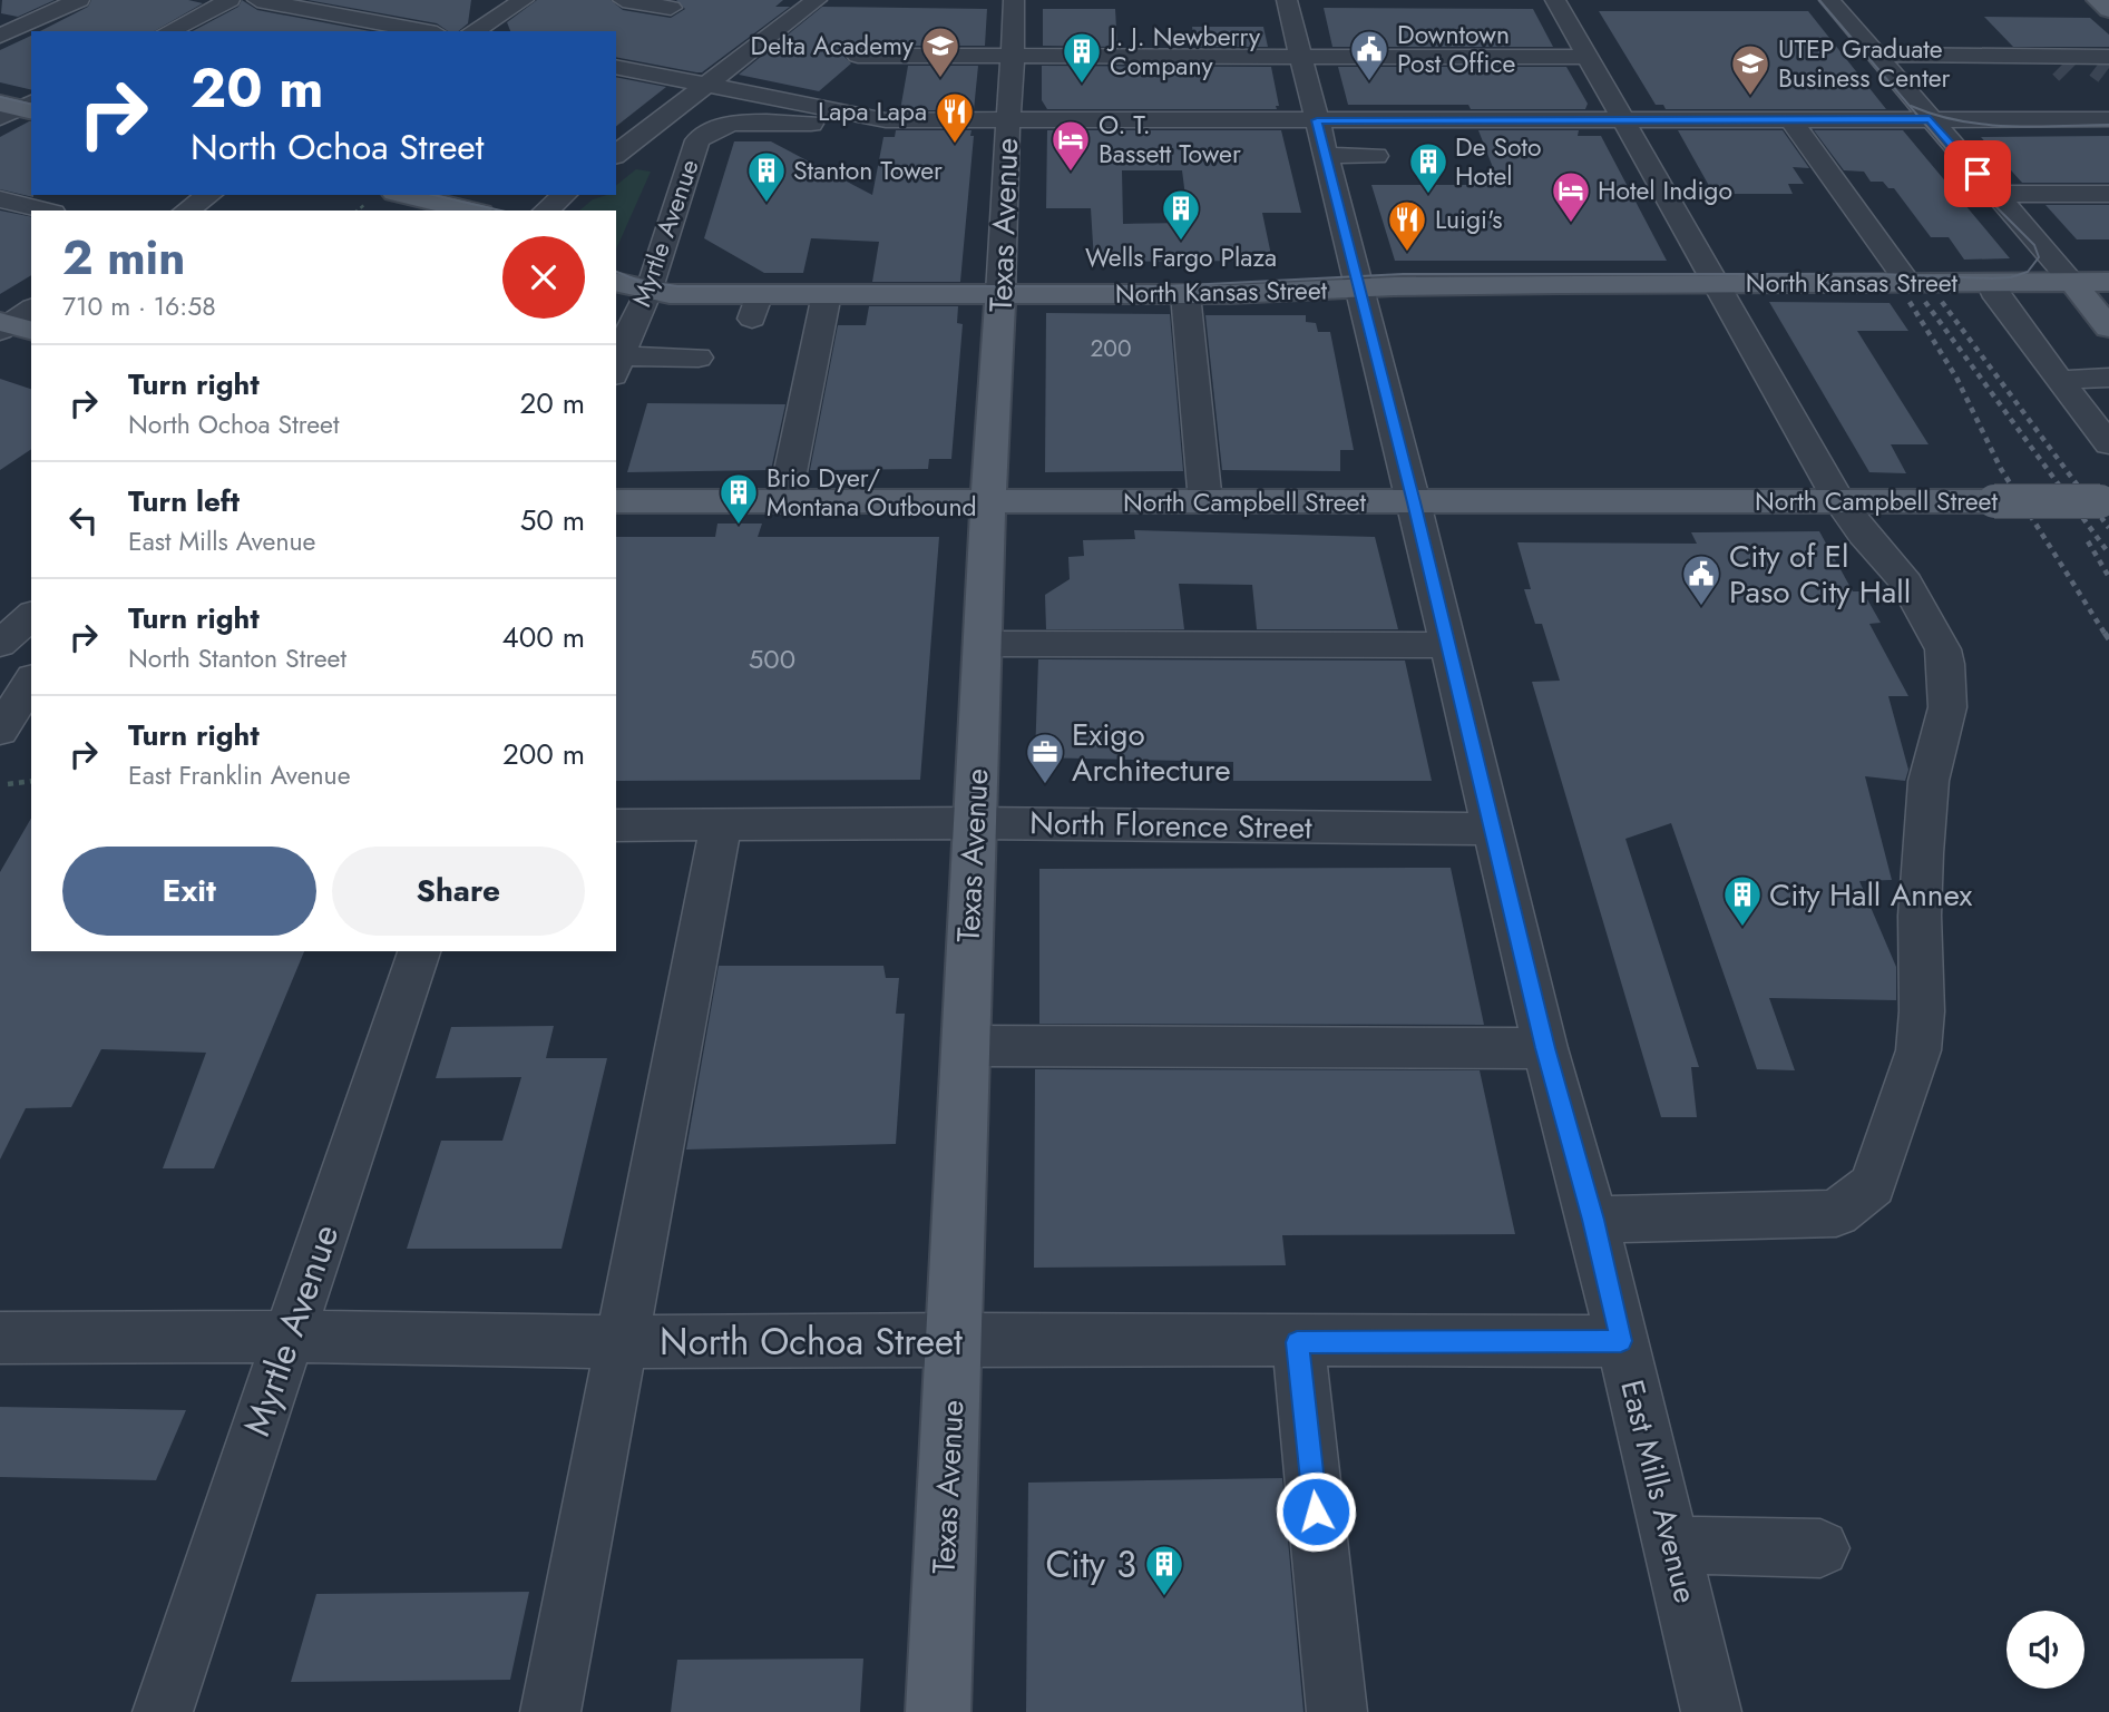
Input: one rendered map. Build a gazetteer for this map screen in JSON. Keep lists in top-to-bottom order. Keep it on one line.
{"streets":{"main road":["Texas Avenue","North Kansas Street","North Campbell Street"],"street":["Myrtle Avenue","North Florence Street","North Ochoa Street","East Mills Avenue"]},"crossings":[["Texas Avenue","North Kansas Street"],["Texas Avenue","North Campbell Street"],["Texas Avenue","North Florence Street"],["Texas Avenue","North Ochoa Street"],["Myrtle Avenue","North Kansas Street"],["Myrtle Avenue","North Ochoa Street"],["North Kansas Street","East Mills Avenue"],["North Campbell Street","East Mills Avenue"],["North Florence Street","East Mills Avenue"],["North Ochoa Street","East Mills Avenue"]],"places":{"school or university":["Delta Academy","UTEP Graduate Business Center"],"public building":["Downtown Post Office","City of El Paso City Hall"],"building":["J. J. Newberry Company","De Soto Hotel","Stanton Tower","Wells Fargo Plaza","Brio Dyer/ Montana Outbound","City Hall Annex","City 3"],"restaurant":["Lapa Lapa","Luigi's"],"hotel":["O. T. Bassett Tower","Hotel Indigo"],"office":["Exigo Architecture"]},"house_numbers":["200","500"],"page":{"turn":["20 m","North Ochoa Street"],"heading":["2 min","710 m · 16:58"],"list":[{"name":"Turn right","note":"North Ochoa Street","value":"20 m"},{"name":"Turn left","note":"East Mills Avenue","value":"50 m"},{"name":"Turn right","note":"North Stanton Street","value":"400 m"},{"name":"Turn right","note":"East Franklin Avenue","value":"200 m"}],"buttons":["Exit","Share"]}}
